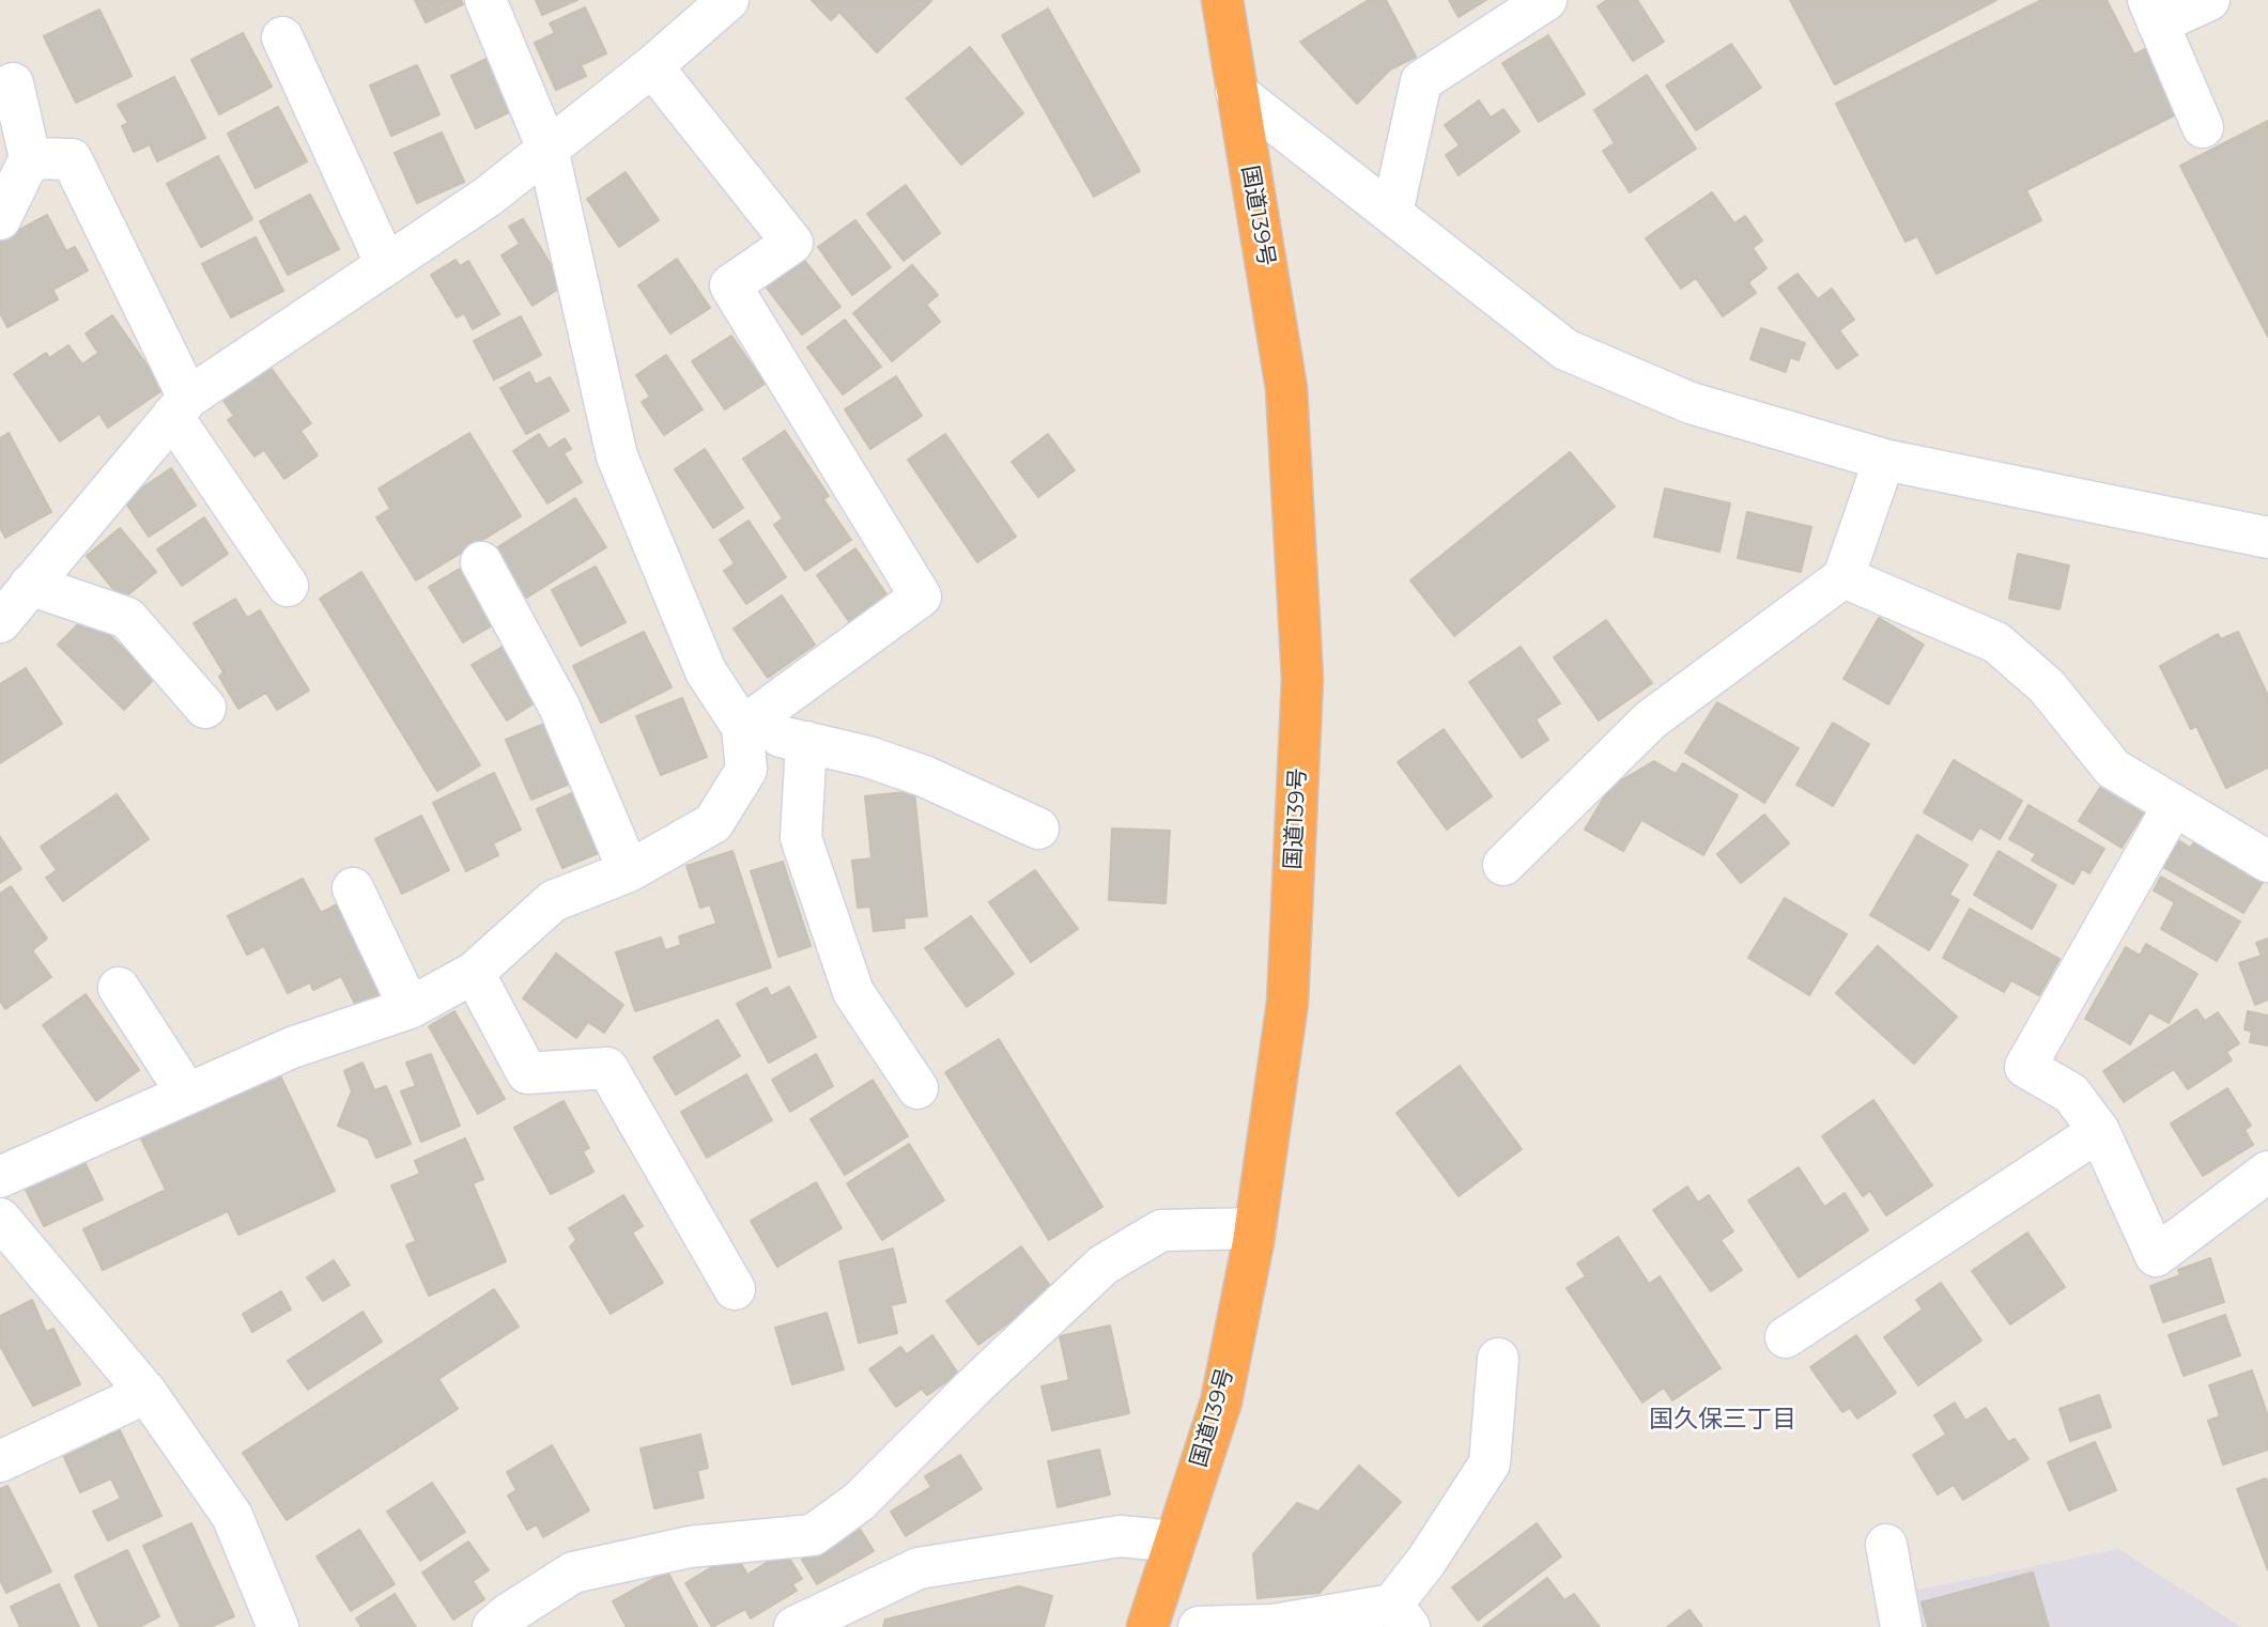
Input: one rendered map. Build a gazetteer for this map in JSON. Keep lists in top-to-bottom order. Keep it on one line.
{"streets":{"highway":["国道139号"]},"districts":["国久保三丁目"]}
